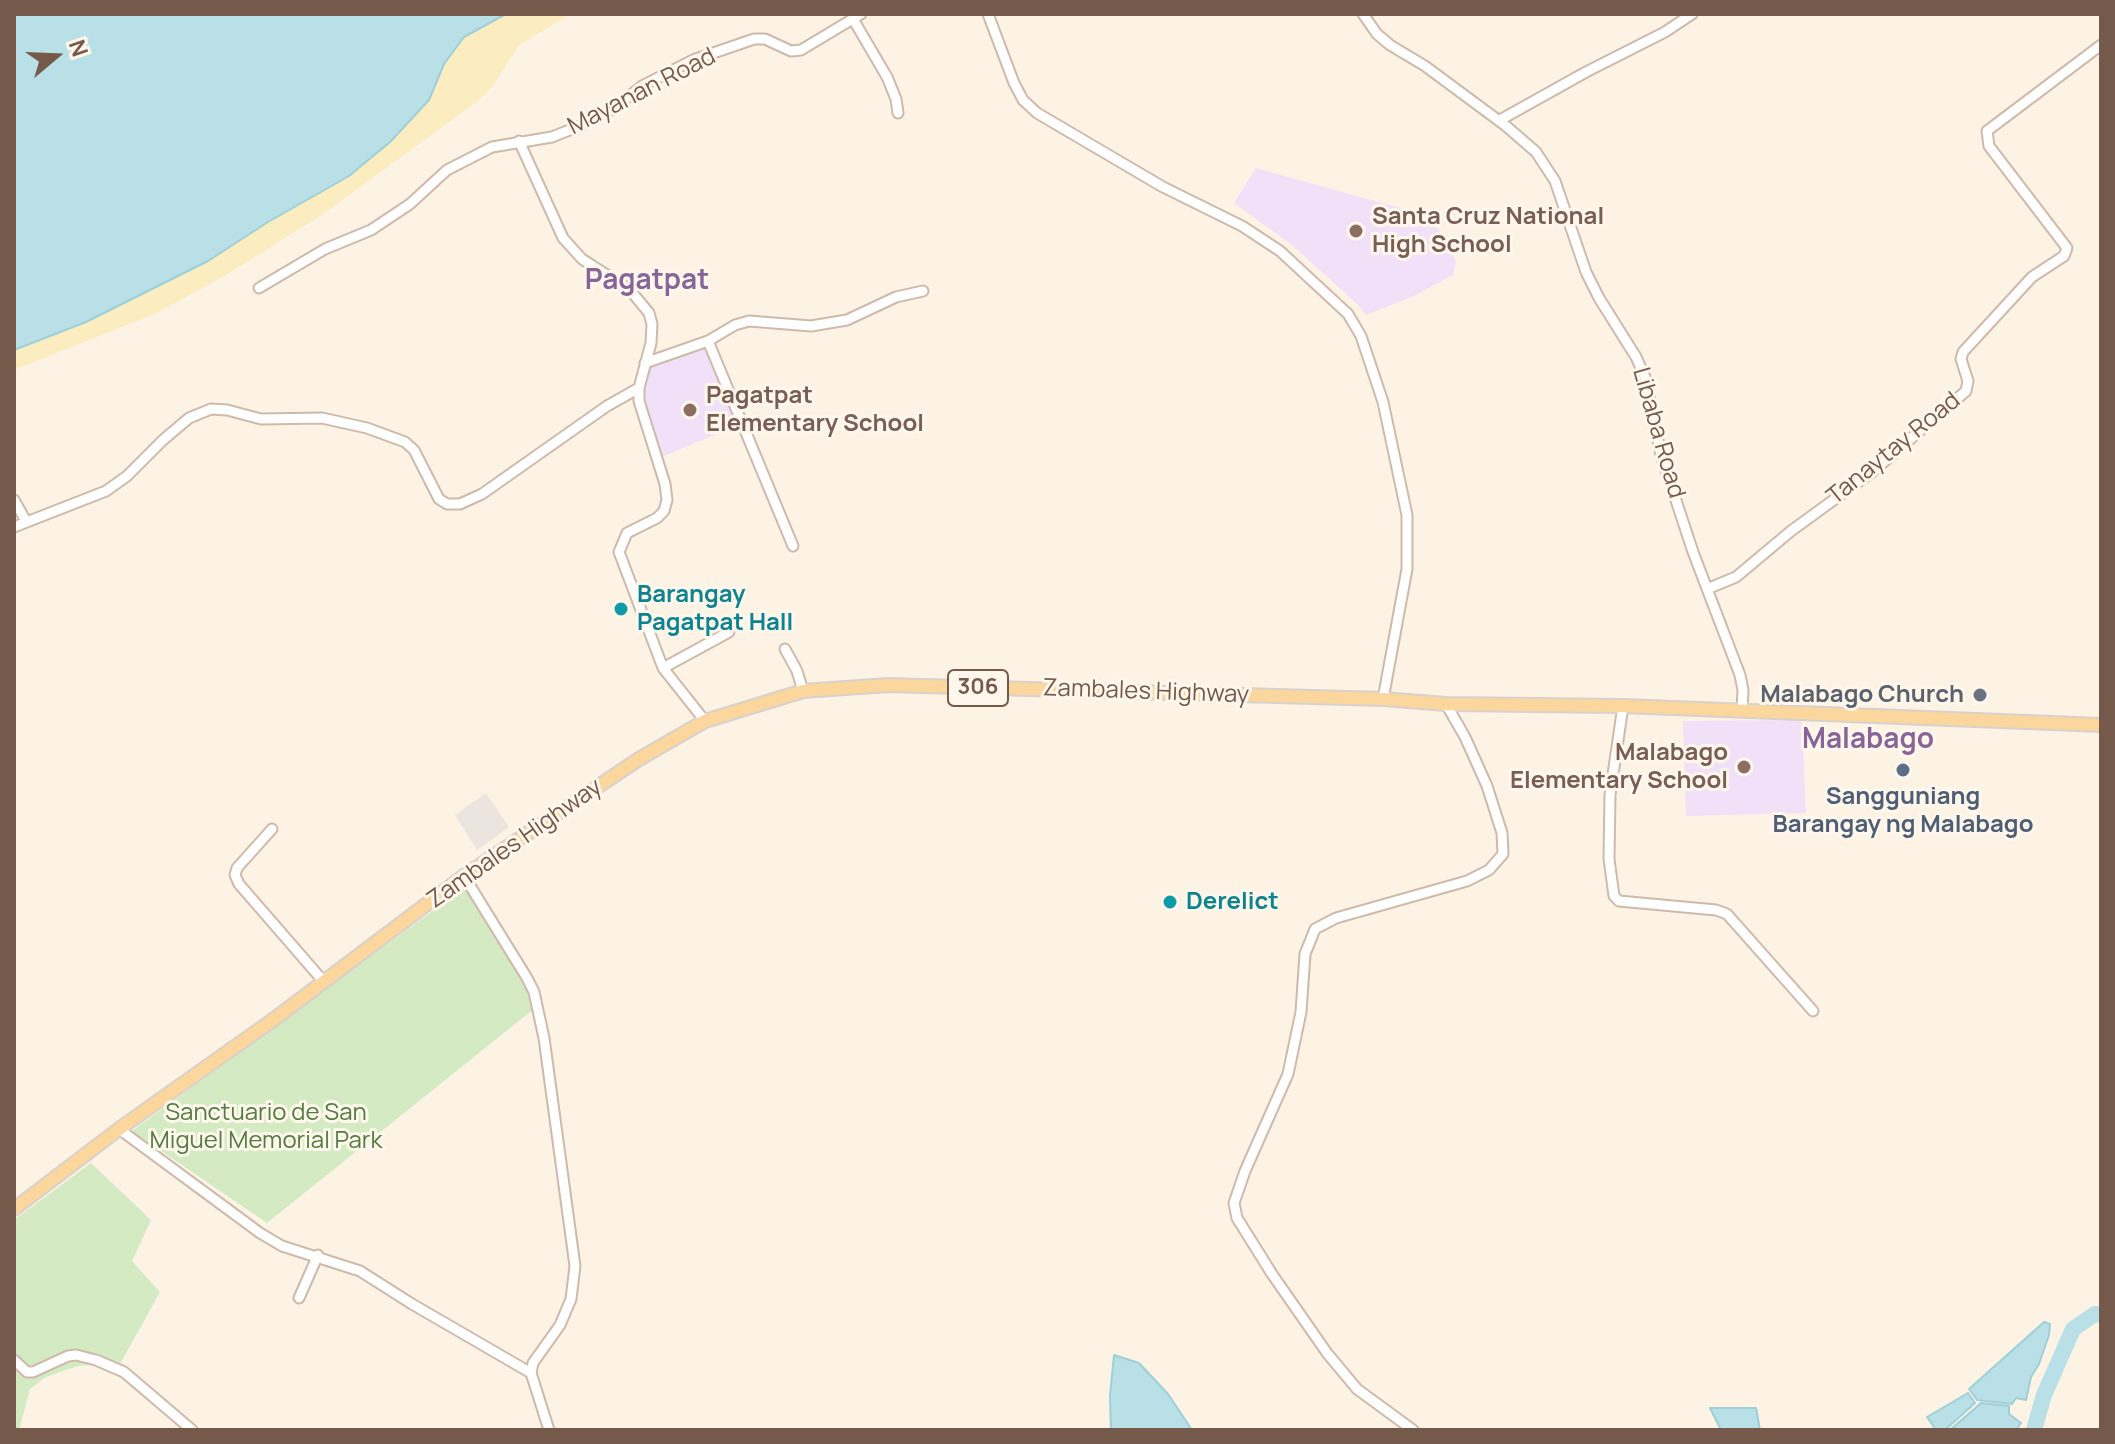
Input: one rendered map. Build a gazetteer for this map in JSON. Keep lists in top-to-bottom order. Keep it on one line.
{"streets":{"main road":["306","Zambales Highway"],"street":["Mayanan Road","Libaba Road","Tanaytay Road"]},"crossings":[["Libaba Road","Tanaytay Road"],["Libaba Road","Zambales Highway"]],"districts":["Pagatpat","Malabago"],"parks":["Sanctuario de San Miguel Memorial Park"],"places":["Santa Cruz National High School","Pagatpat Elementary School","Barangay Pagatpat Hall","Malabago Church","Malabago Elementary School","Sangguniang Barangay ng Malabago","Derelict"],"north":"right"}
